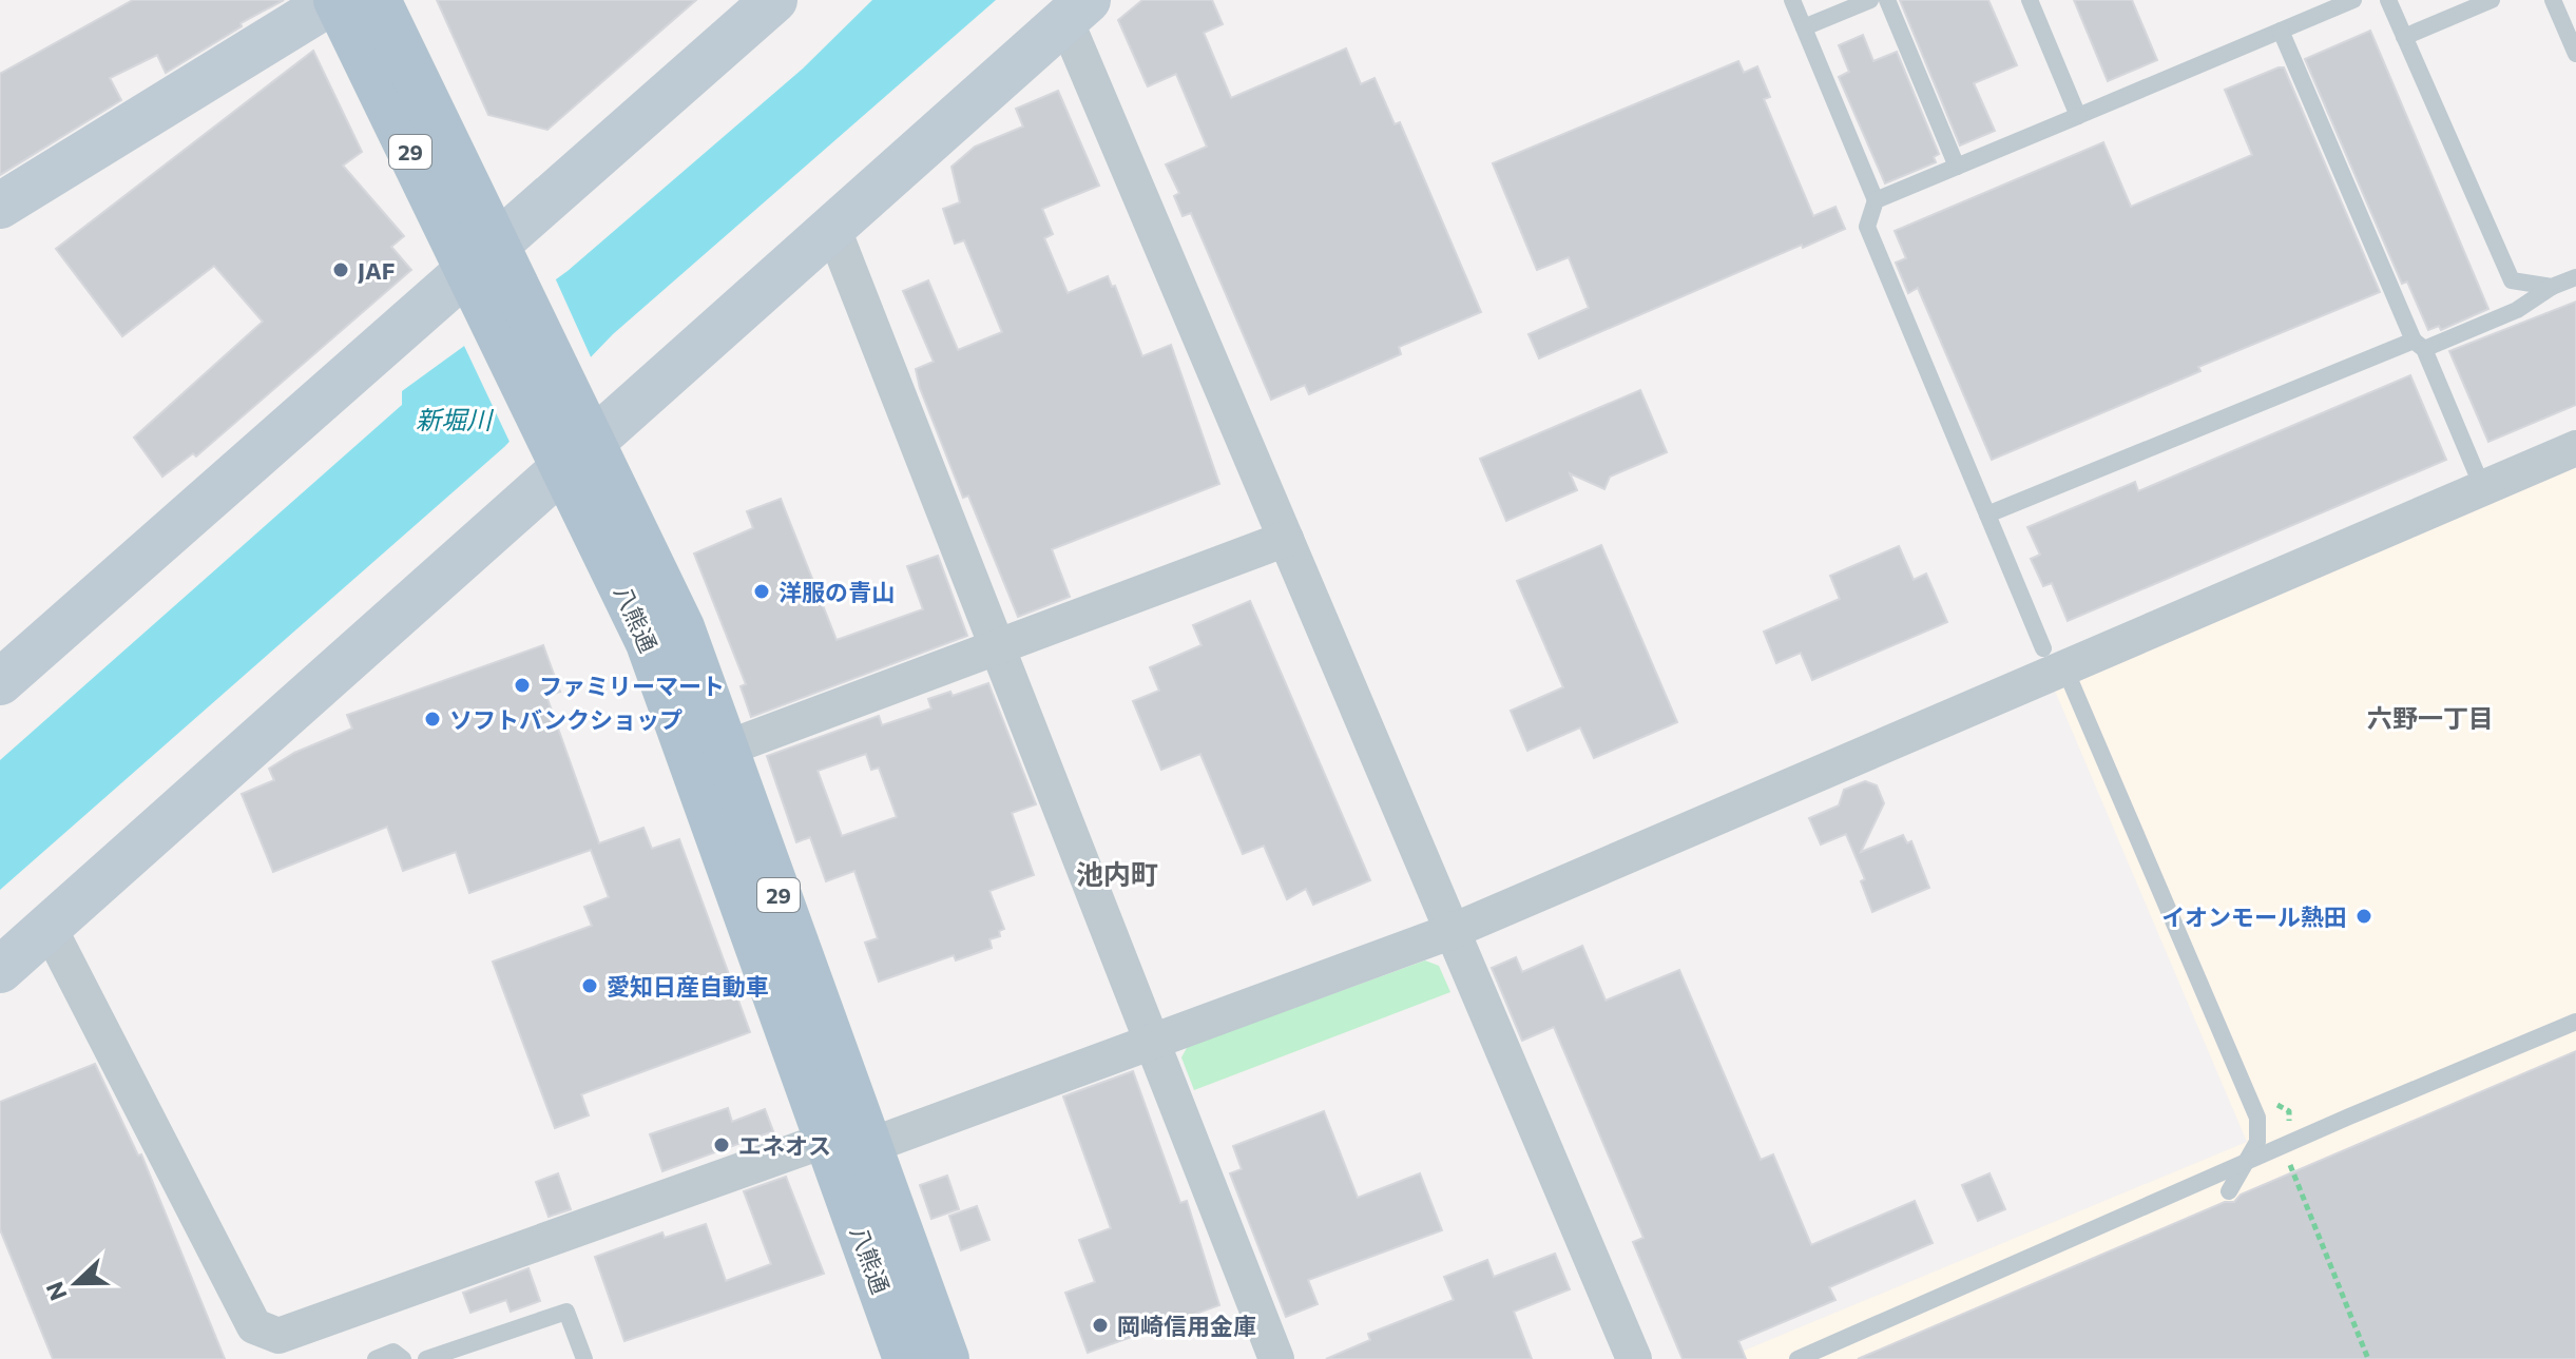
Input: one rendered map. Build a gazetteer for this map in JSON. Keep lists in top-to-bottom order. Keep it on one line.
{"streets":{"main road":["29","八熊通"]},"districts":["六野一丁目","池内町"],"water":["新堀川"],"places":["JAF","洋服の青山","ファミリーマート","ソフトバンクショップ","イオンモール熱田","愛知日産自動車","エネオス","岡崎信用金庫"],"north":"left"}
